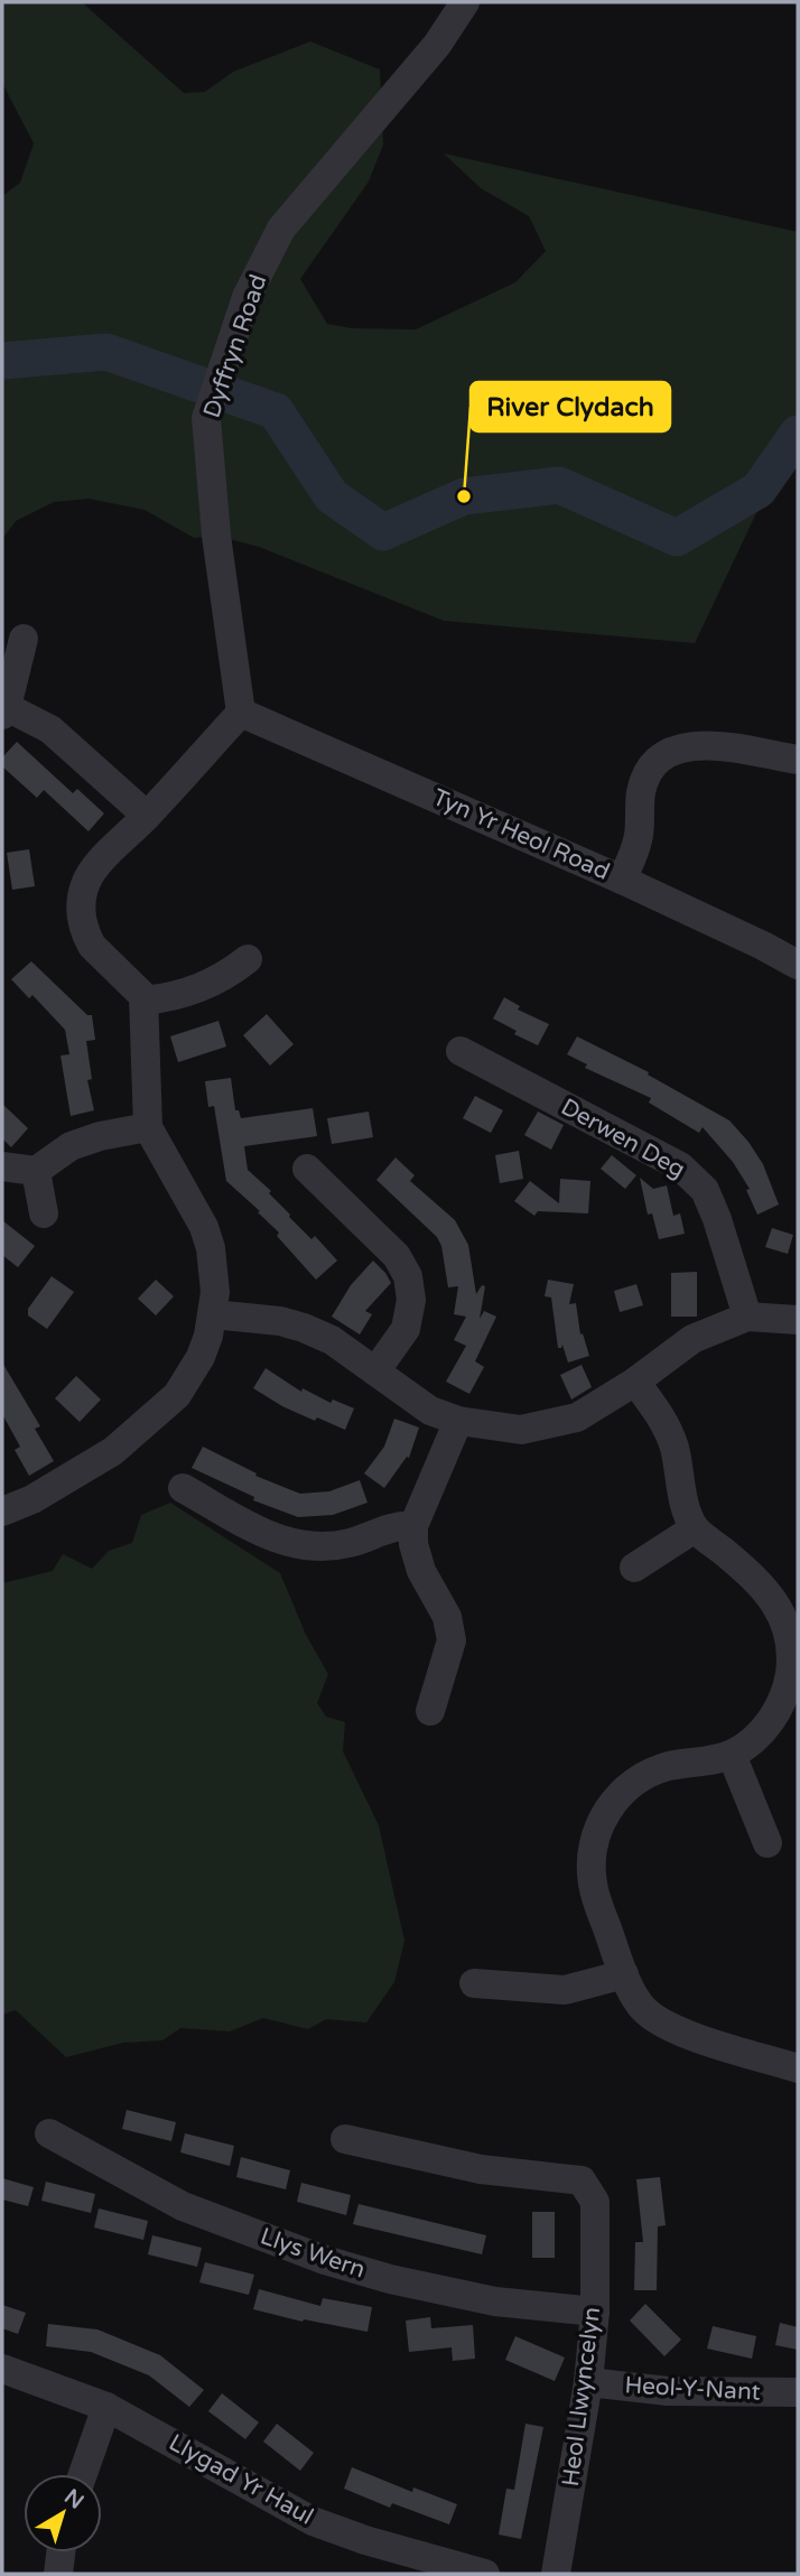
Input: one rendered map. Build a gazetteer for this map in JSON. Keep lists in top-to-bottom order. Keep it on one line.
{"streets":{"street":["Dyffryn Road","Tyn Yr Heol Road","Derwen Deg","Llys Wern","Heol-Y-Nant","Heol Llwyncelyn","Llygad Yr Haul"]},"crossings":[["Dyffryn Road","Tyn Yr Heol Road"],["Llys Wern","Heol Llwyncelyn"],["Heol-Y-Nant","Heol Llwyncelyn"]],"places":["River Clydach"],"north":"top right"}
